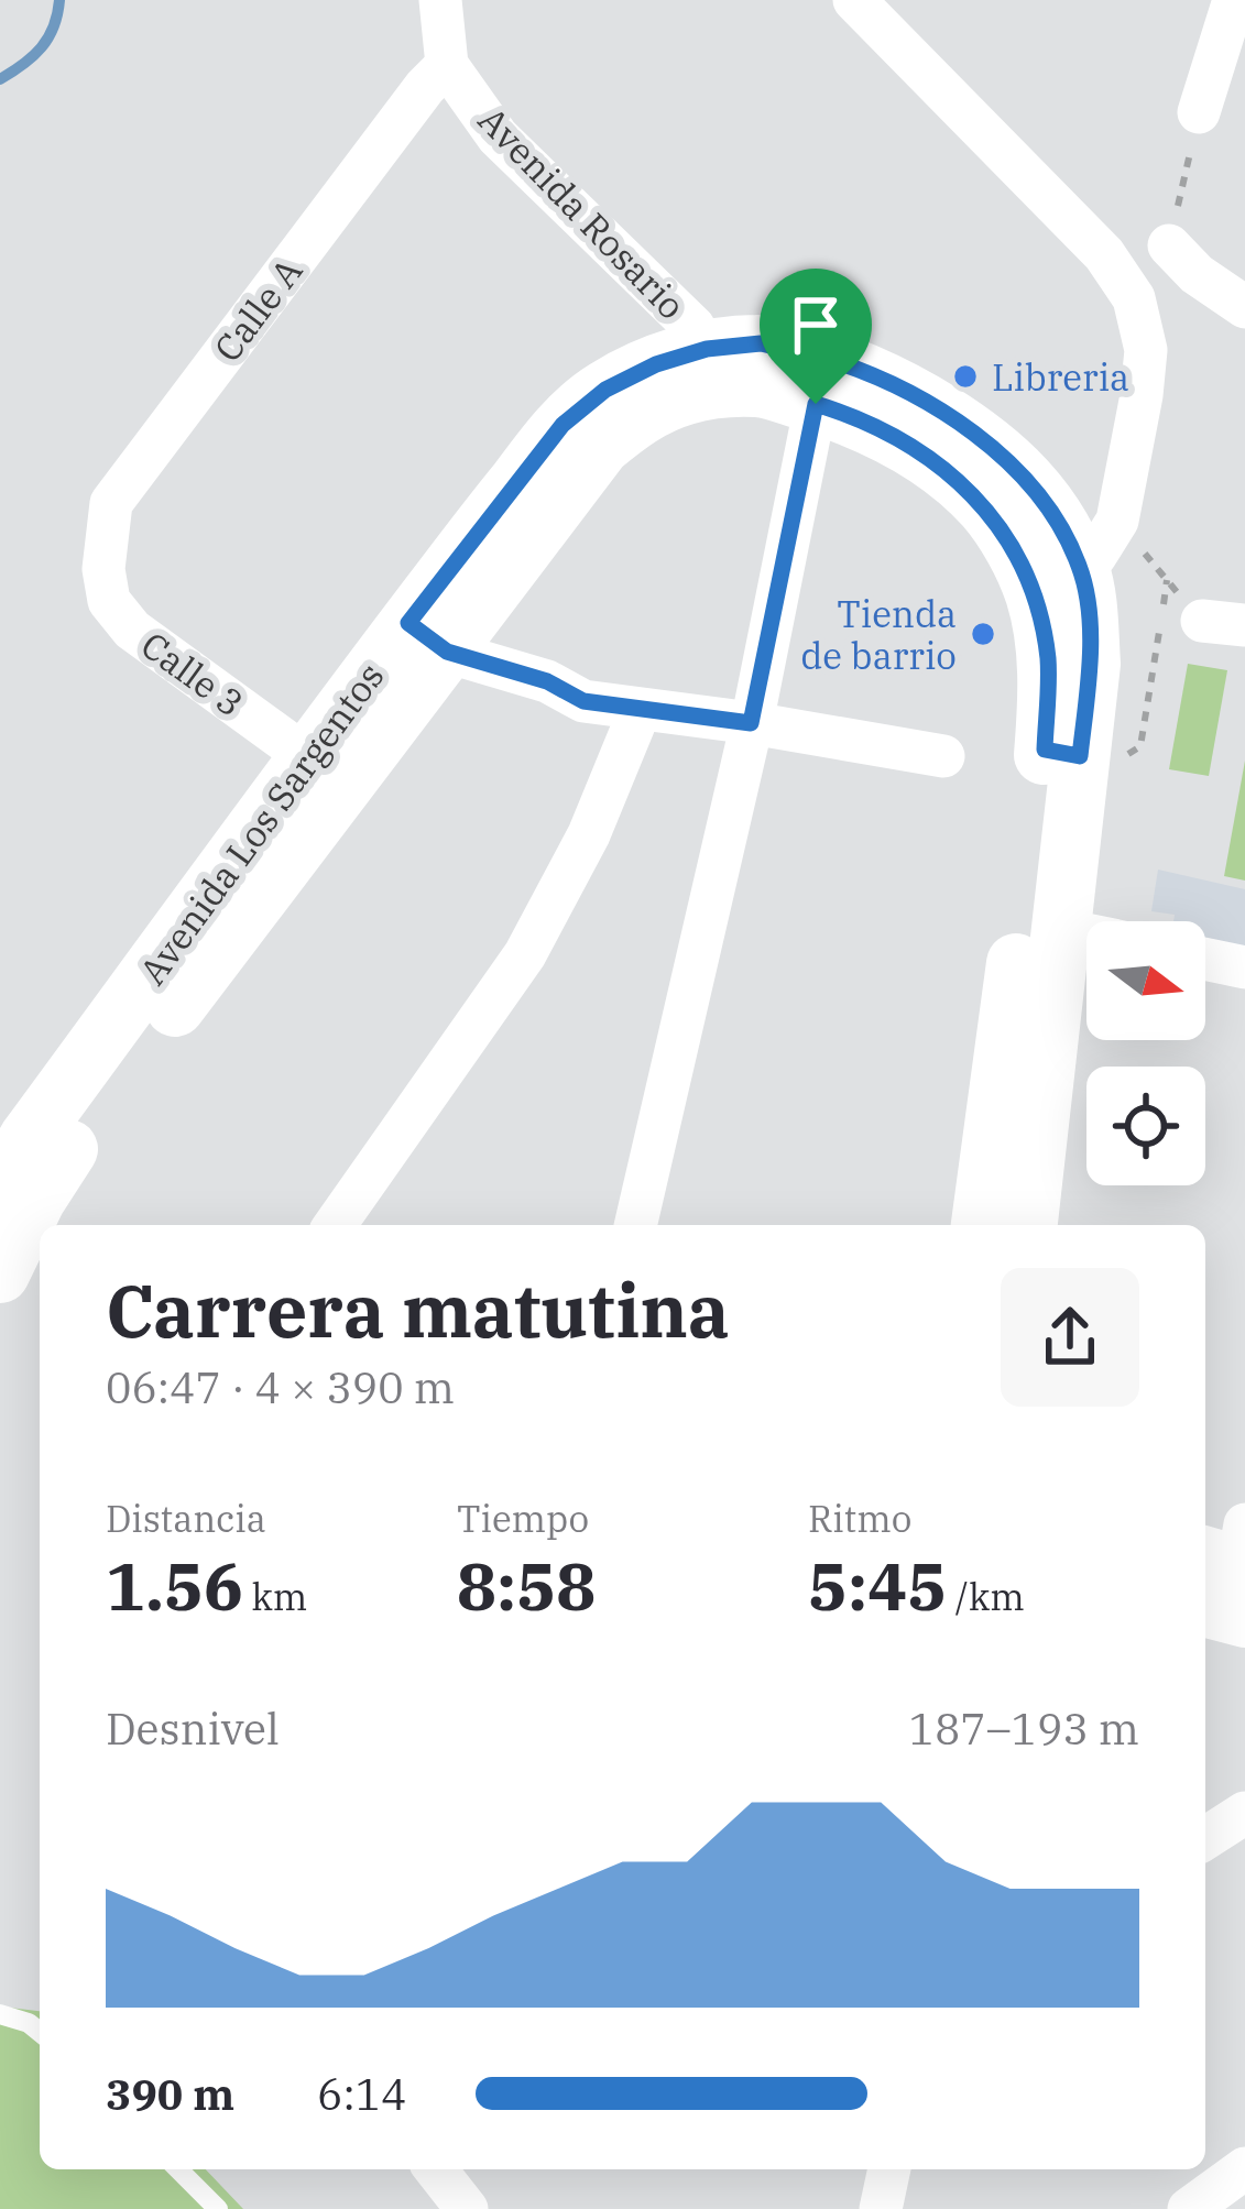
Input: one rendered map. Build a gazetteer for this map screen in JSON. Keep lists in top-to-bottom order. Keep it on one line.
{"streets":{"main road":["Avenida Los Sargentos"],"street":["Avenida Rosario","Calle A","Calle 3"]},"crossings":[["Avenida Rosario","Calle A"],["Avenida Rosario","Avenida Los Sargentos"],["Calle A","Calle 3"],["Calle 3","Avenida Los Sargentos"]],"places":["Libreria","Tienda de barrio"],"north":"right","page":{"heading":["Carrera matutina","06:47 · 4 × 390 m"],"stats":[["Distancia","1.56 km"],["Tiempo","8:58"],["Ritmo","5:45 /km"]],"chart":["Desnivel","187–193 m"],"list":[{"name":"390 m","note":"6:14"}]}}
